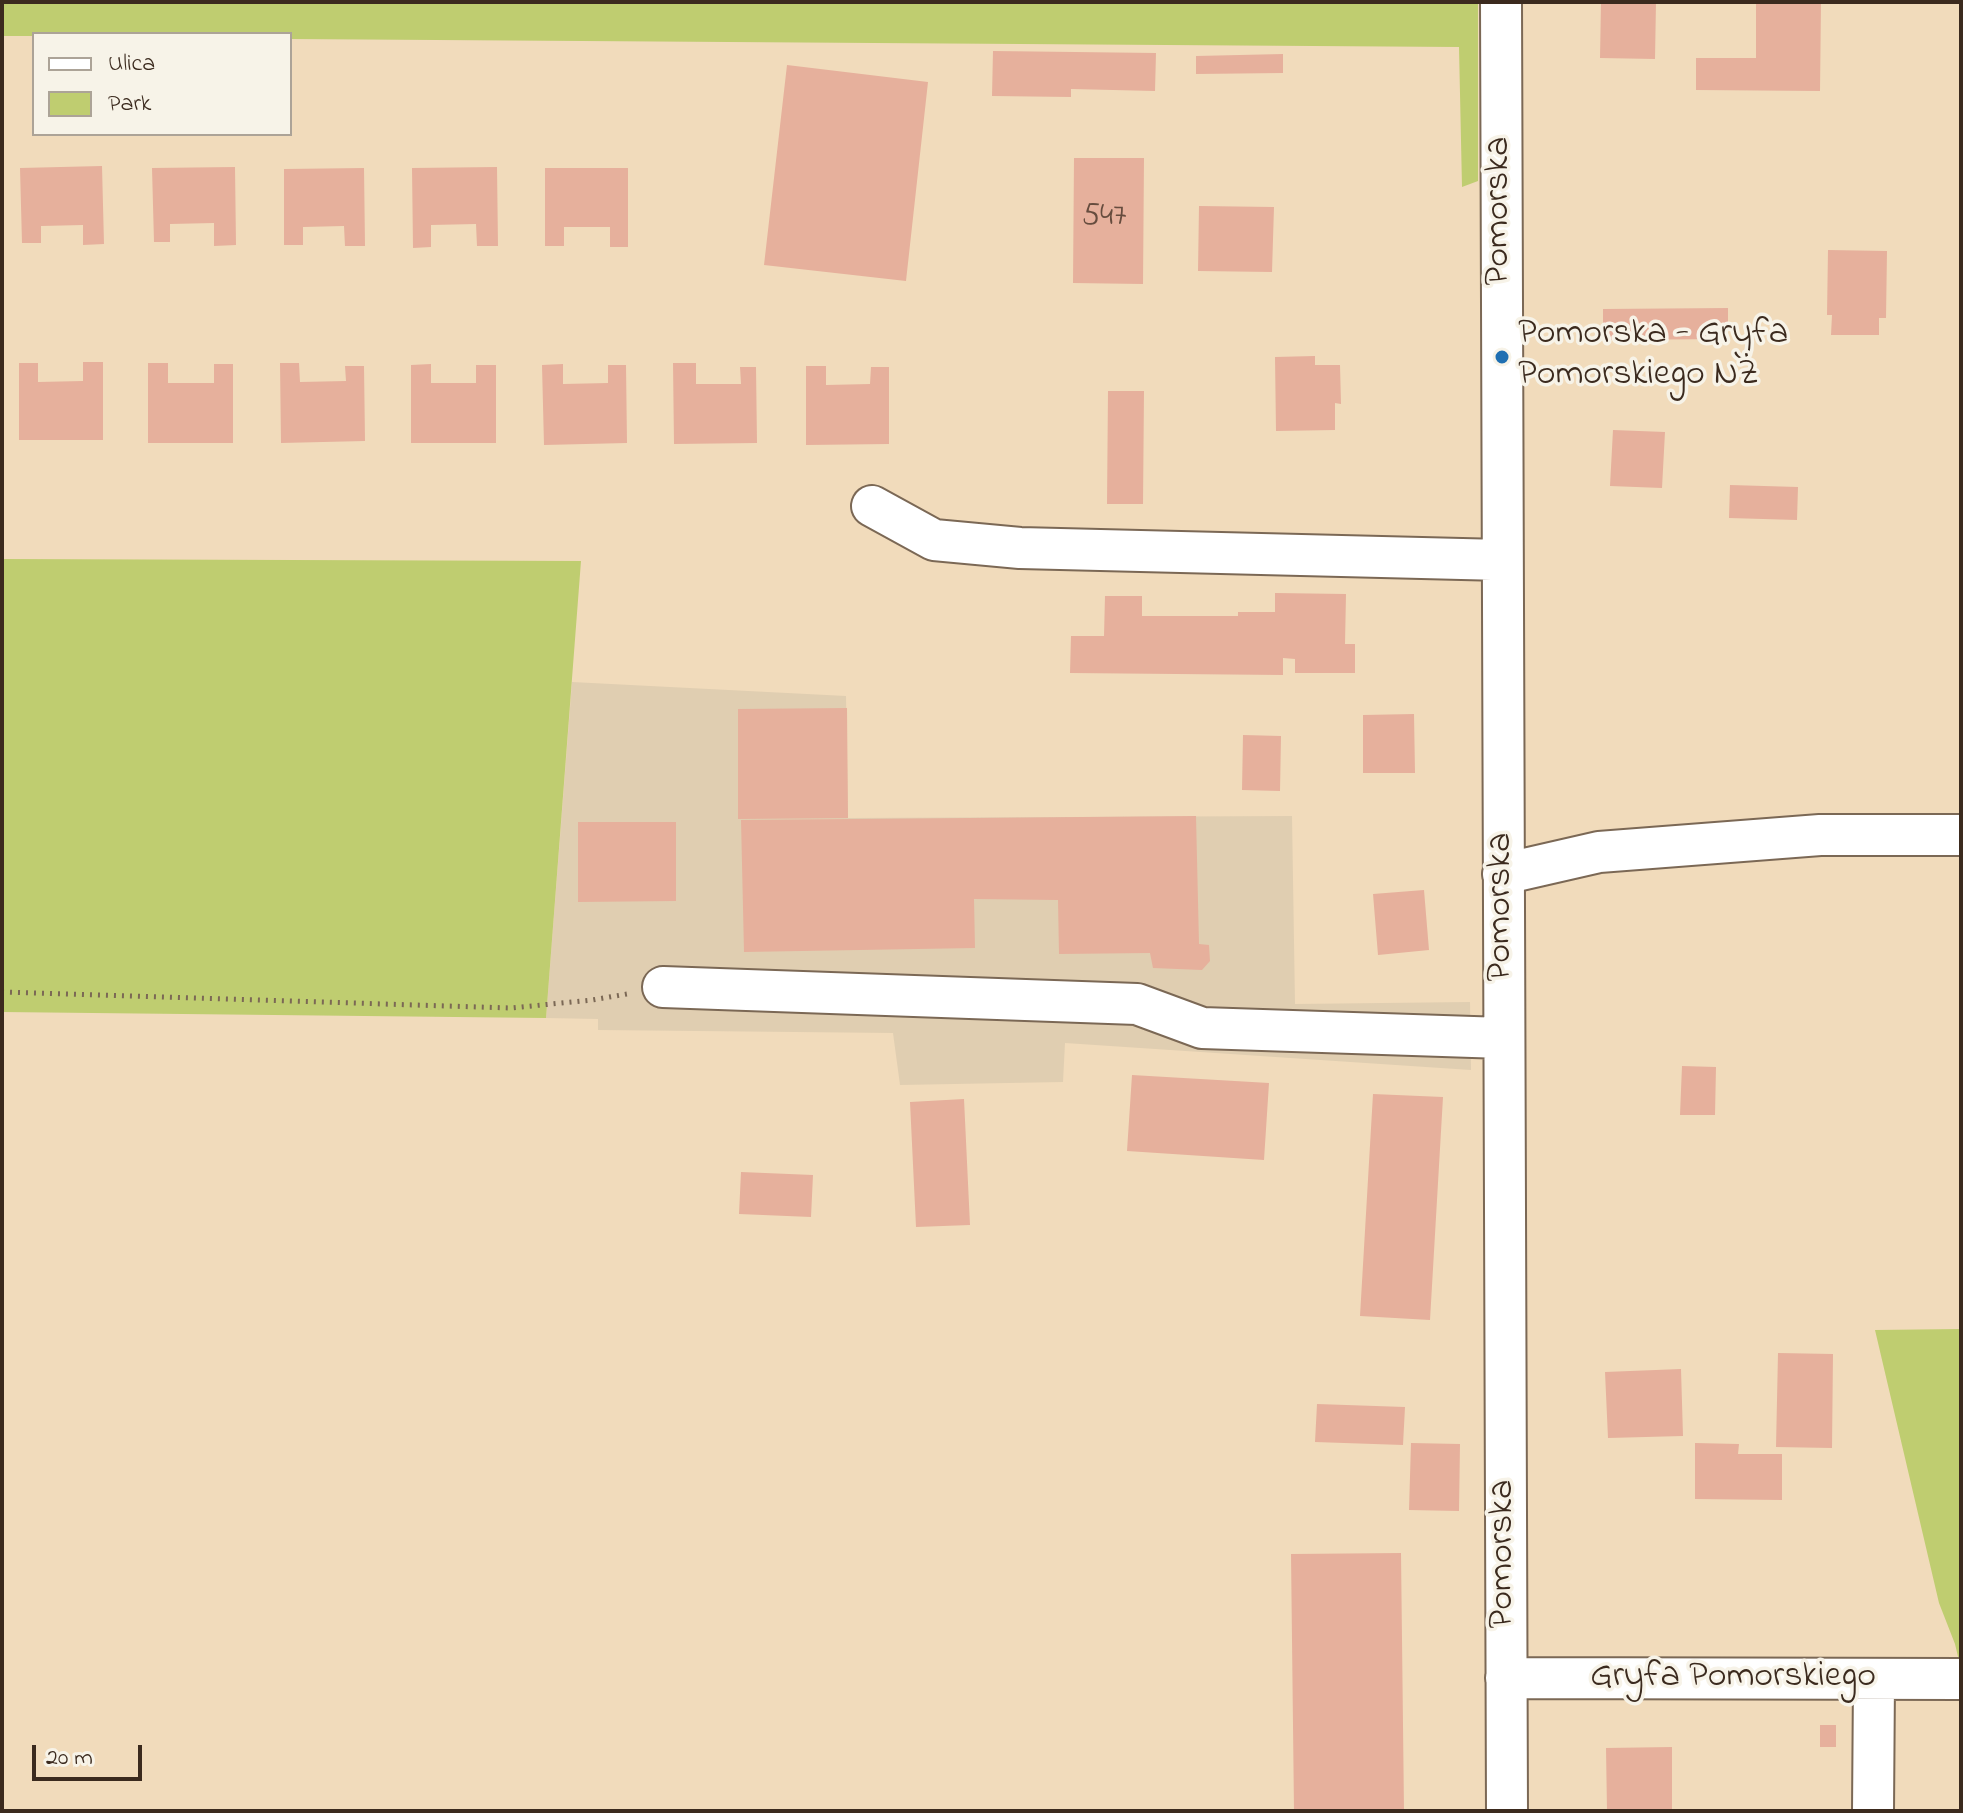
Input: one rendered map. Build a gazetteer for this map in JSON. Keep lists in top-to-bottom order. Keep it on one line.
{"streets":{"street":["Pomorska","Gryfa Pomorskiego"]},"crossings":[["Pomorska","Gryfa Pomorskiego"]],"places":["Pomorska - Gryfa Pomorskiego NŻ"],"house_numbers":["547"],"legend":["Ulica","Park"],"scale_bar":"20 m"}
